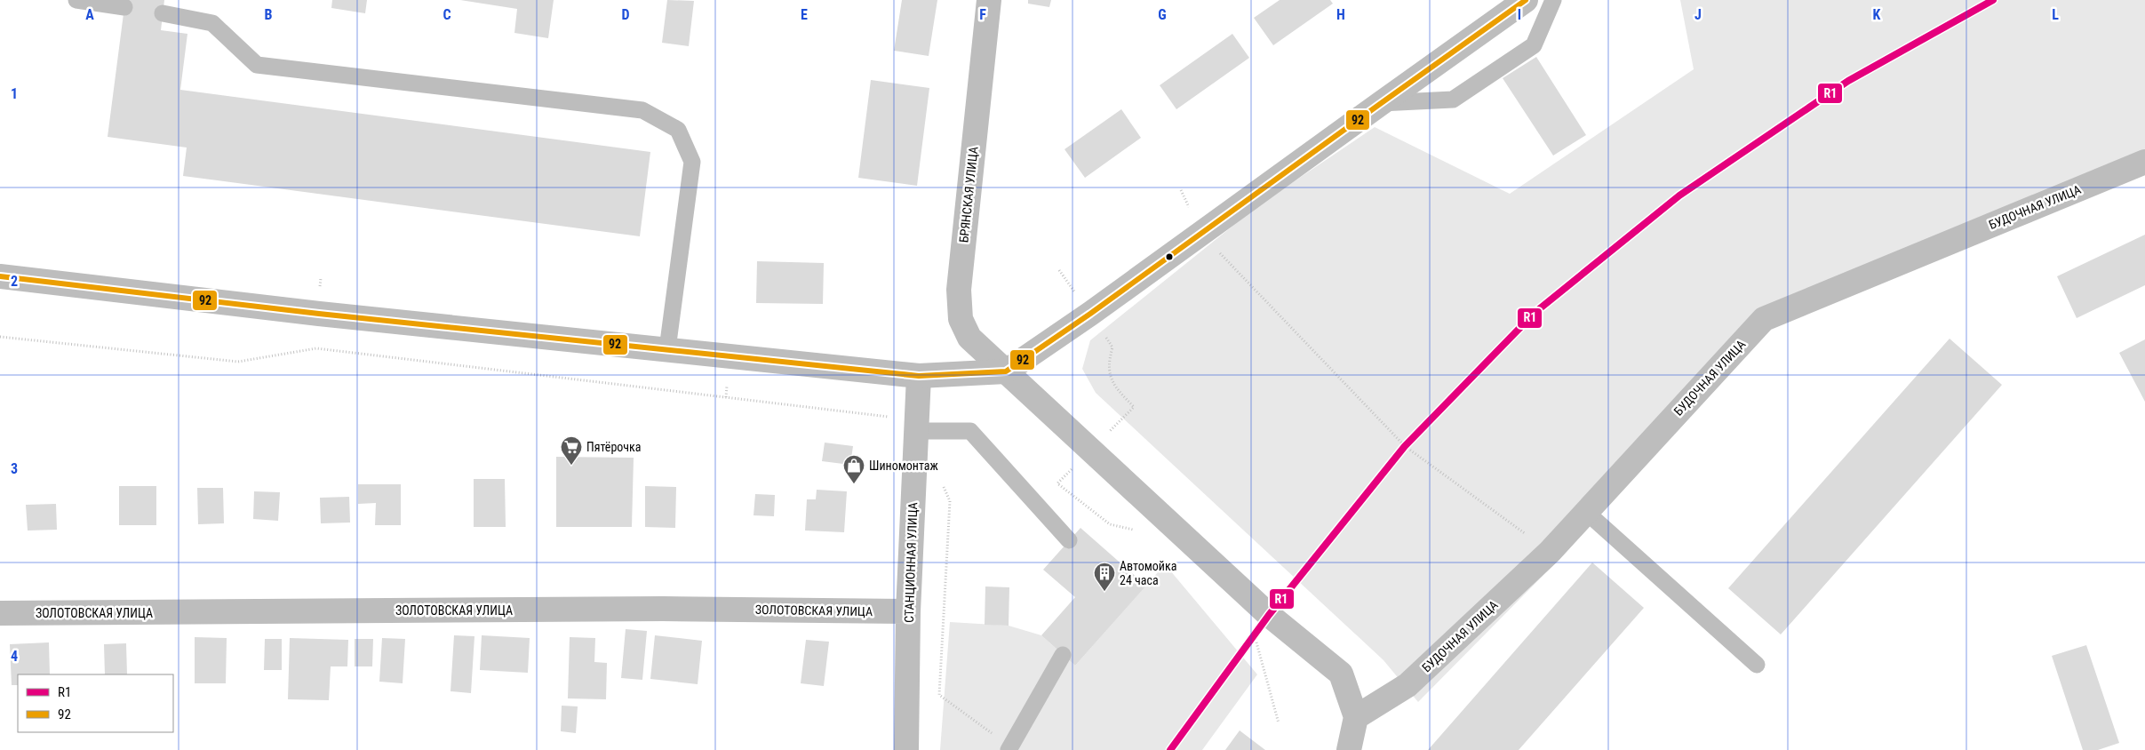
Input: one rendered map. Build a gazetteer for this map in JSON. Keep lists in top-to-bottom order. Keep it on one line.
{"streets":{"street":["БРЯНСКАЯ УЛИЦА","БУДОЧНАЯ УЛИЦА","СТАНЦИОННАЯ УЛИЦА","ЗОЛОТОВСКАЯ УЛИЦА"]},"crossings":[["БРЯНСКАЯ УЛИЦА","БУДОЧНАЯ УЛИЦА"],["СТАНЦИОННАЯ УЛИЦА","ЗОЛОТОВСКАЯ УЛИЦА"]],"places":{"supermarket":["Пятёрочка"],"shop":["Шиномонтаж"],"building":["Автомойка 24 часа"]},"lines":["transit line R1","transit line 92"],"legend":["R1","92"],"grid":{"columns":["A","B","C","D","E","F","G","H","I","J","K","L"],"rows":["1","2","3","4"]}}
